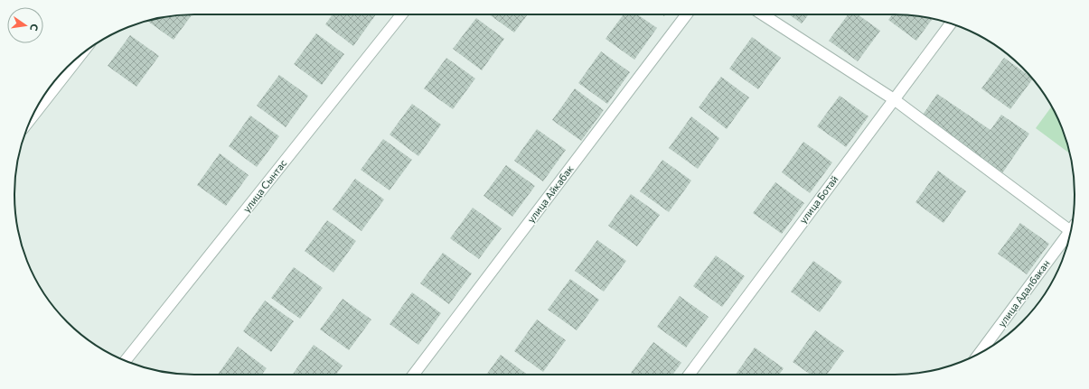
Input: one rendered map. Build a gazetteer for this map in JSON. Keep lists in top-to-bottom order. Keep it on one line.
{"streets":{"street":["улица Сынтас","улица Айкабак","улица Ботай","улица Адалбакан"]},"north":"right"}
